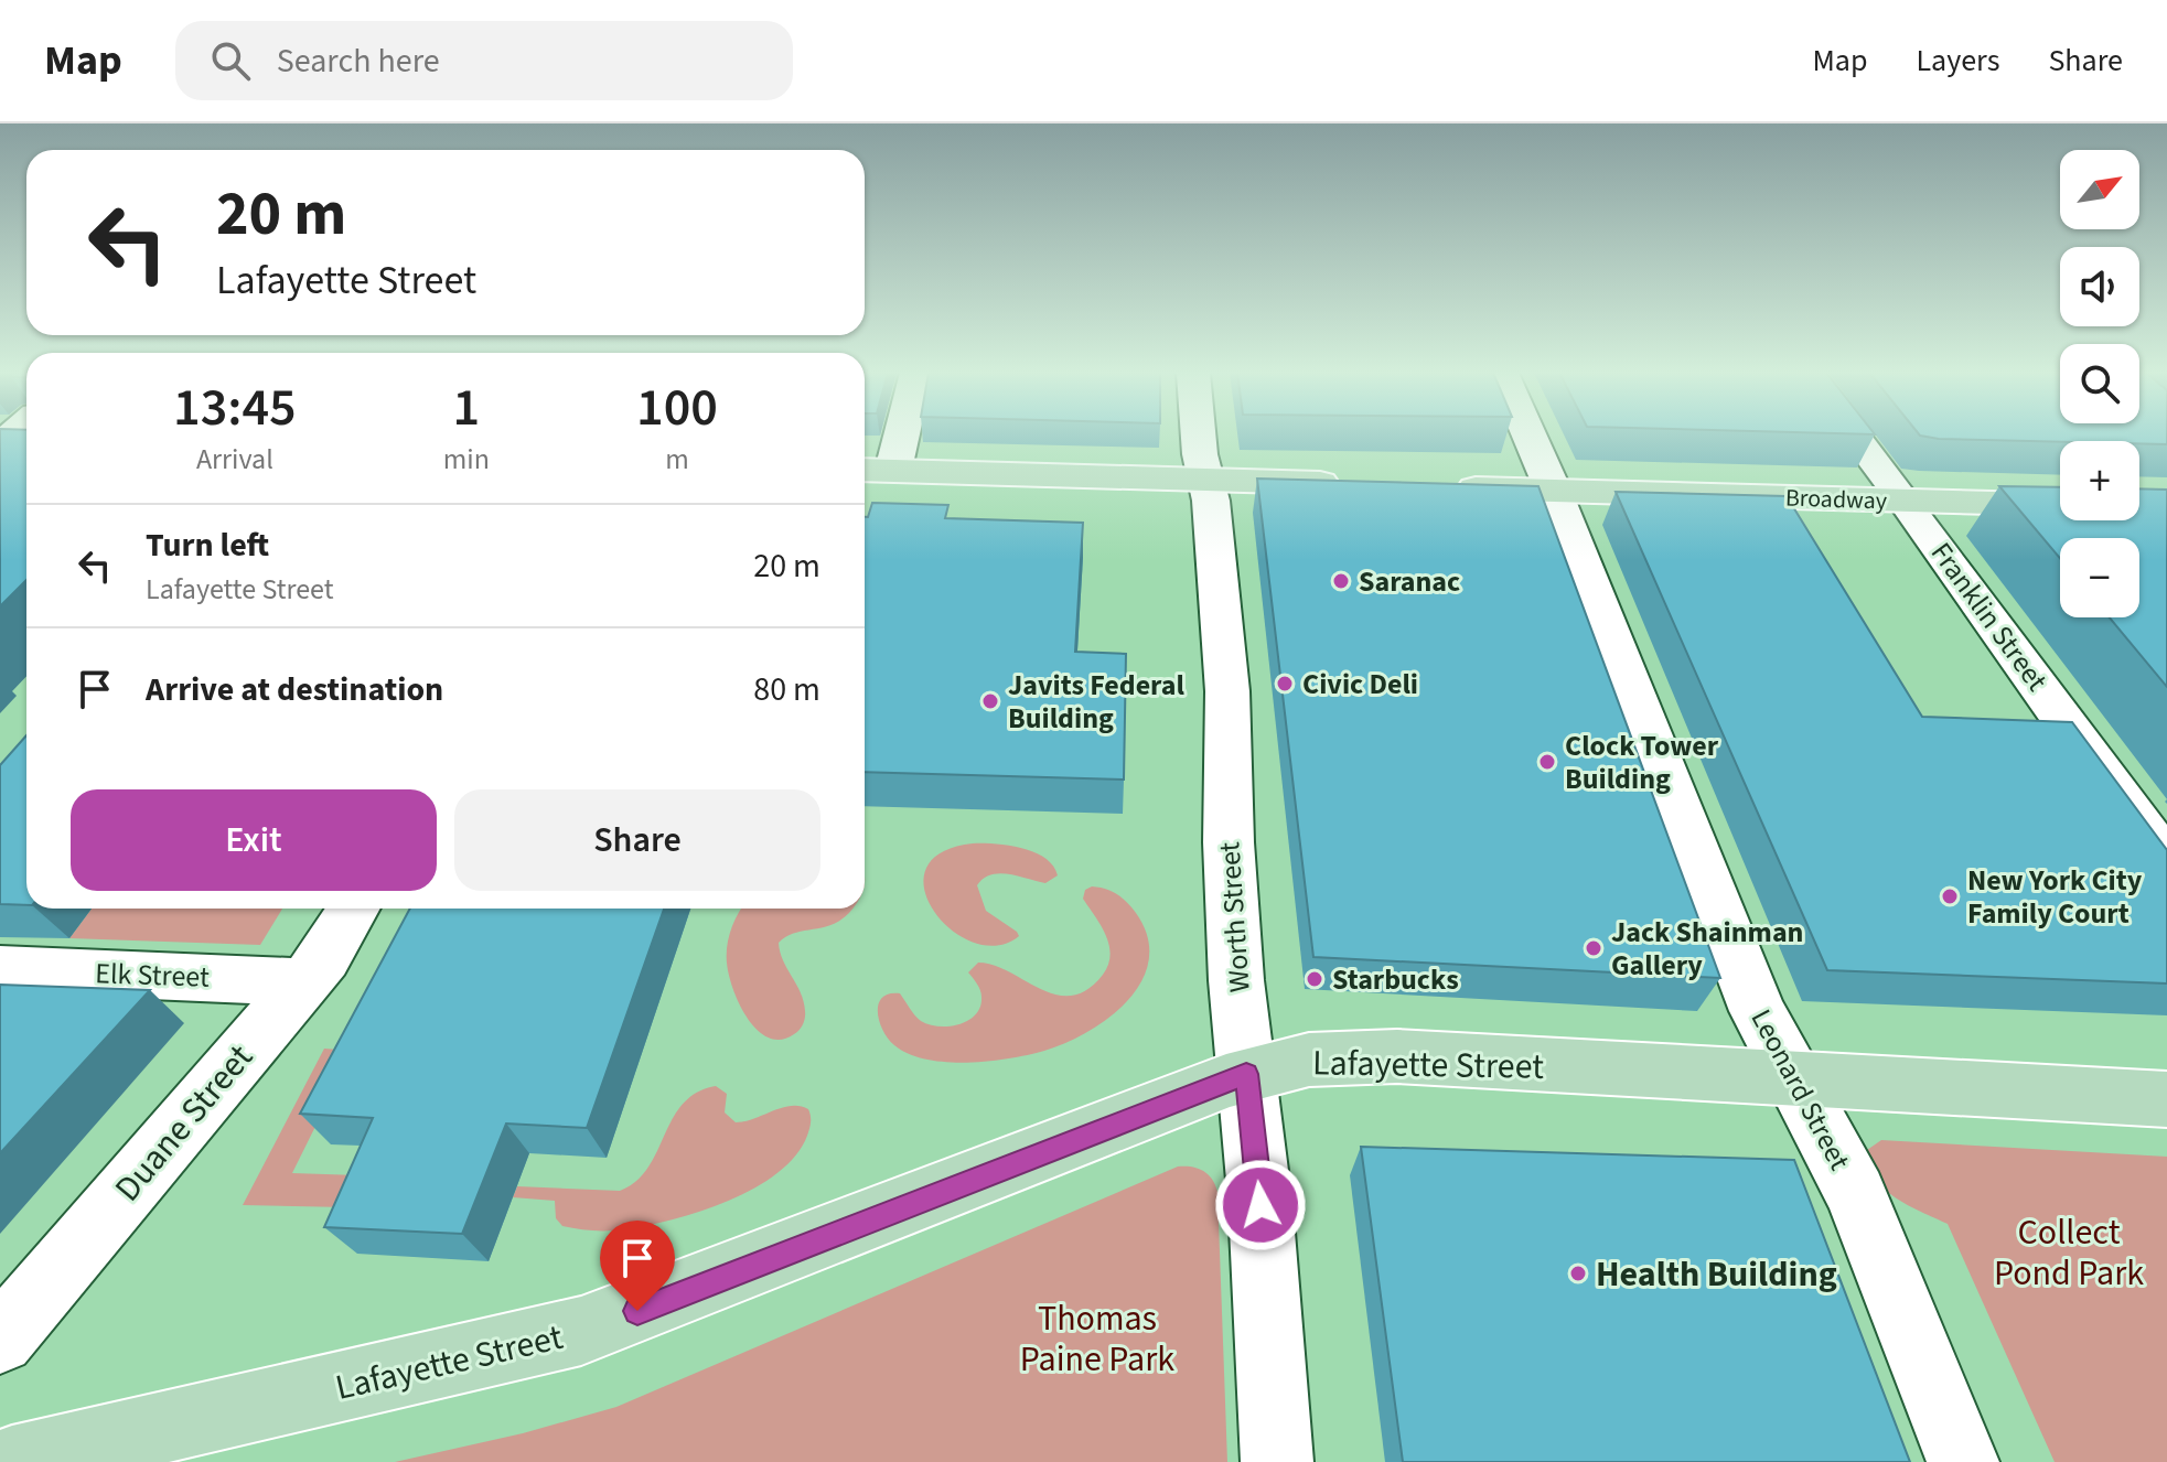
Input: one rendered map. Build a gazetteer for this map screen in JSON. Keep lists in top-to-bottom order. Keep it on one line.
{"streets":{"main road":["Broadway","Lafayette Street"],"street":["Franklin Street","Worth Street","Elk Street","Leonard Street","Duane Street"]},"crossings":[["Broadway","Franklin Street"],["Broadway","Leonard Street"],["Worth Street","Lafayette Street"],["Elk Street","Duane Street"],["Lafayette Street","Leonard Street"]],"parks":["Collect Pond Park","Thomas Paine Park"],"places":["Saranac","Civic Deli","Javits Federal Building","Clock Tower Building","New York City Family Court","Jack Shainman Gallery","Starbucks","Health Building"],"north":"top right","page":{"header":"Map","search":"Search here","nav":["Map","Layers","Share"],"map_buttons":["+","−"],"turn":["20 m","Lafayette Street"],"eta":["13:45","Arrival","1","min","100","m"],"list":[{"name":"Turn left","note":"Lafayette Street","value":"20 m"},{"name":"Arrive at destination","value":"80 m"}],"buttons":["Exit","Share"]}}
